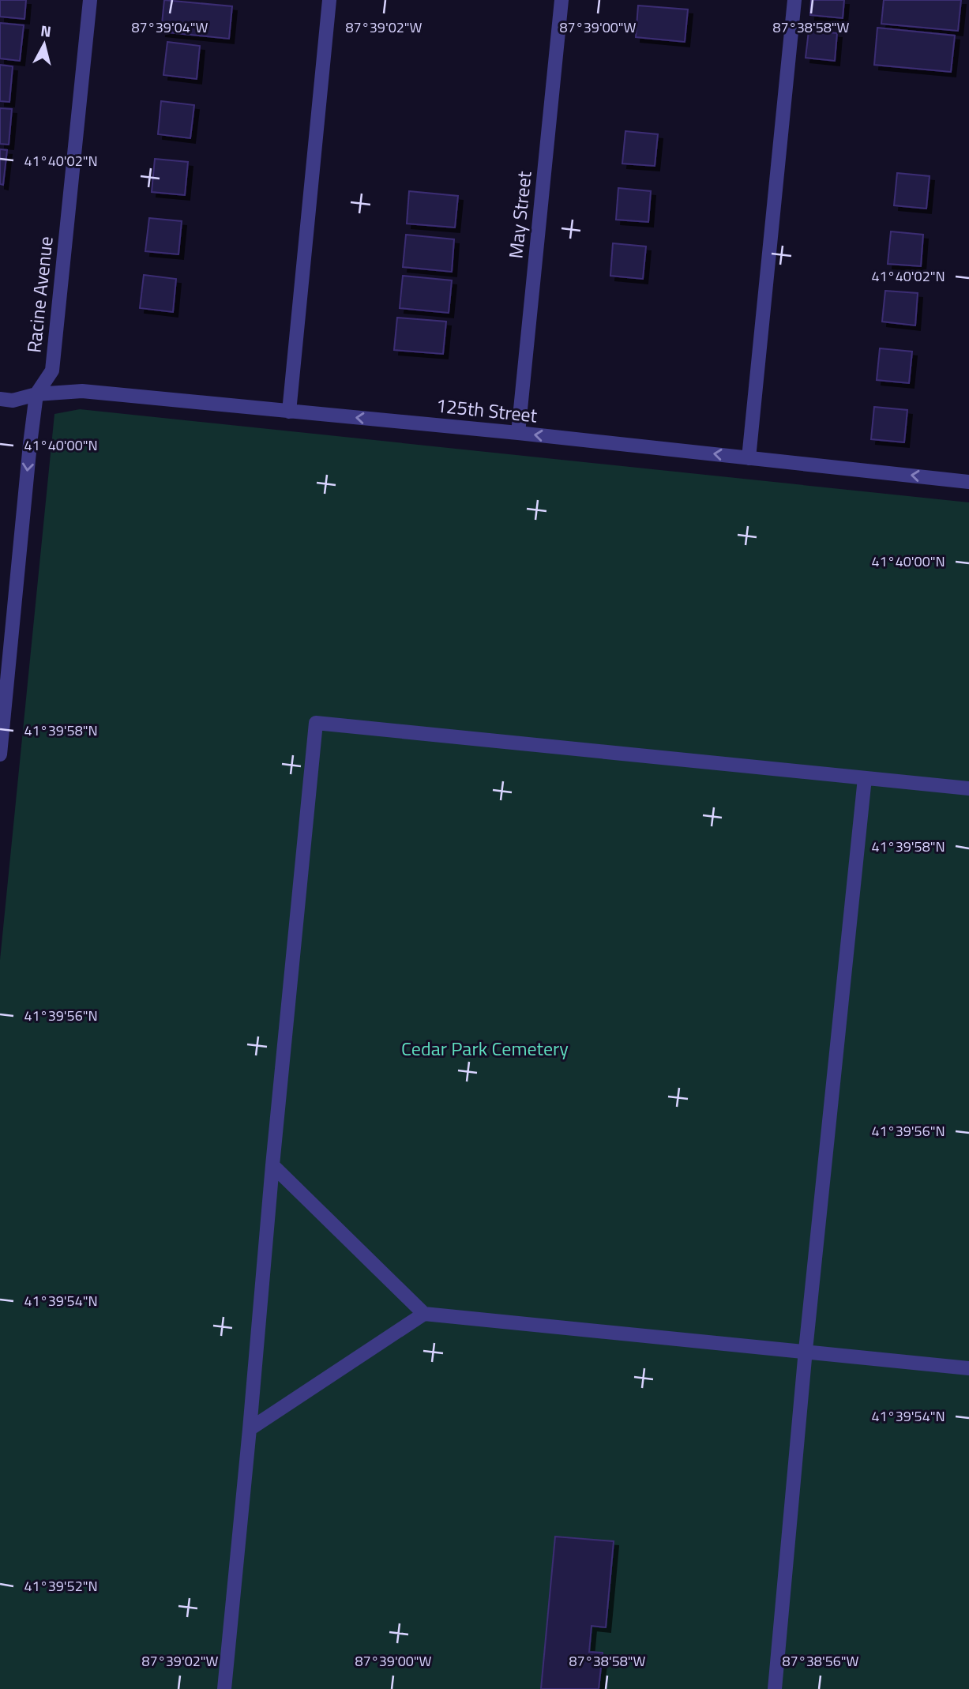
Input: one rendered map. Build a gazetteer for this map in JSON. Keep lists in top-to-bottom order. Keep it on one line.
{"streets":{"street":["May Street","Racine Avenue","125th Street"]},"crossings":[["May Street","125th Street"],["Racine Avenue","125th Street"]],"one_way":["Racine Avenue","125th Street"],"parks":["Cedar Park Cemetery"],"north":"top","coordinates":["87°39'04\"W","87°39'02\"W","87°39'00\"W","87°38'58\"W","41°40'02\"N","41°40'00\"N","41°39'58\"N","41°39'56\"N","41°39'54\"N","41°39'52\"N","87°38'56\"W"]}
